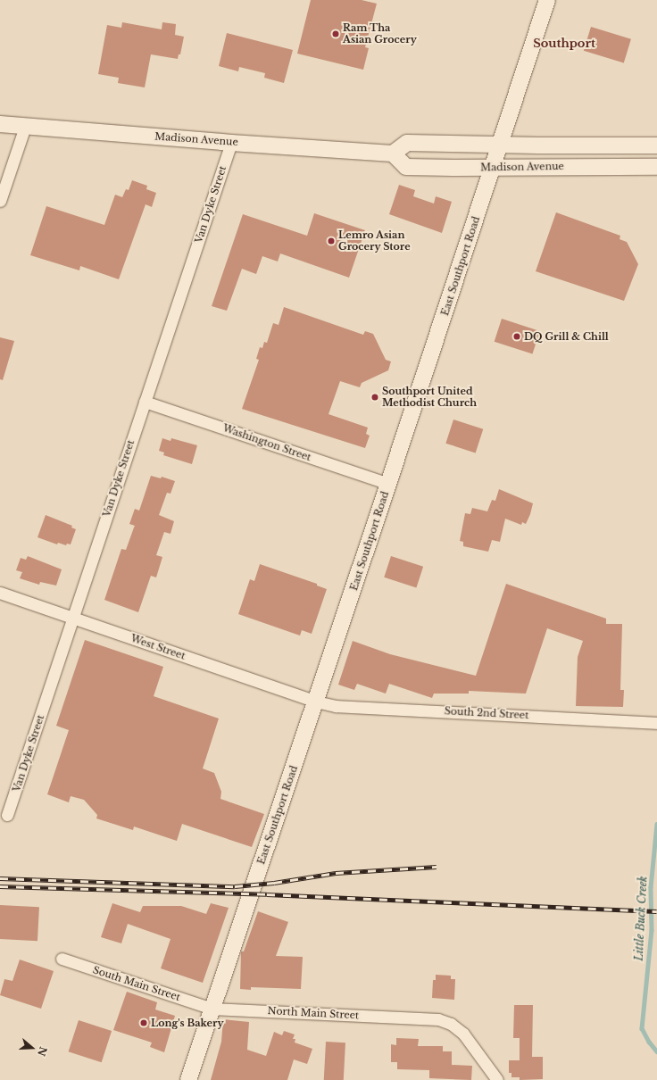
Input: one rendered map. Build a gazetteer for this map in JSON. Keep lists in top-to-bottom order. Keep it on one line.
{"streets":{"main road":["Madison Avenue","East Southport Road"],"street":["Van Dyke Street","Washington Street","West Street","South 2nd Street","South Main Street","North Main Street"]},"crossings":[["Madison Avenue","Van Dyke Street"],["Madison Avenue","East Southport Road"],["Van Dyke Street","Washington Street"],["Van Dyke Street","West Street"],["East Southport Road","Washington Street"],["East Southport Road","West Street"],["East Southport Road","South 2nd Street"],["East Southport Road","South Main Street"],["East Southport Road","North Main Street"],["West Street","South 2nd Street"],["South Main Street","North Main Street"]],"districts":["Southport"],"water":["Little Buck Creek"],"places":["Ram Tha Asian Grocery","Lemro Asian Grocery Store","DQ Grill & Chill","Southport United Methodist Church","Long's Bakery"],"north":"right"}
